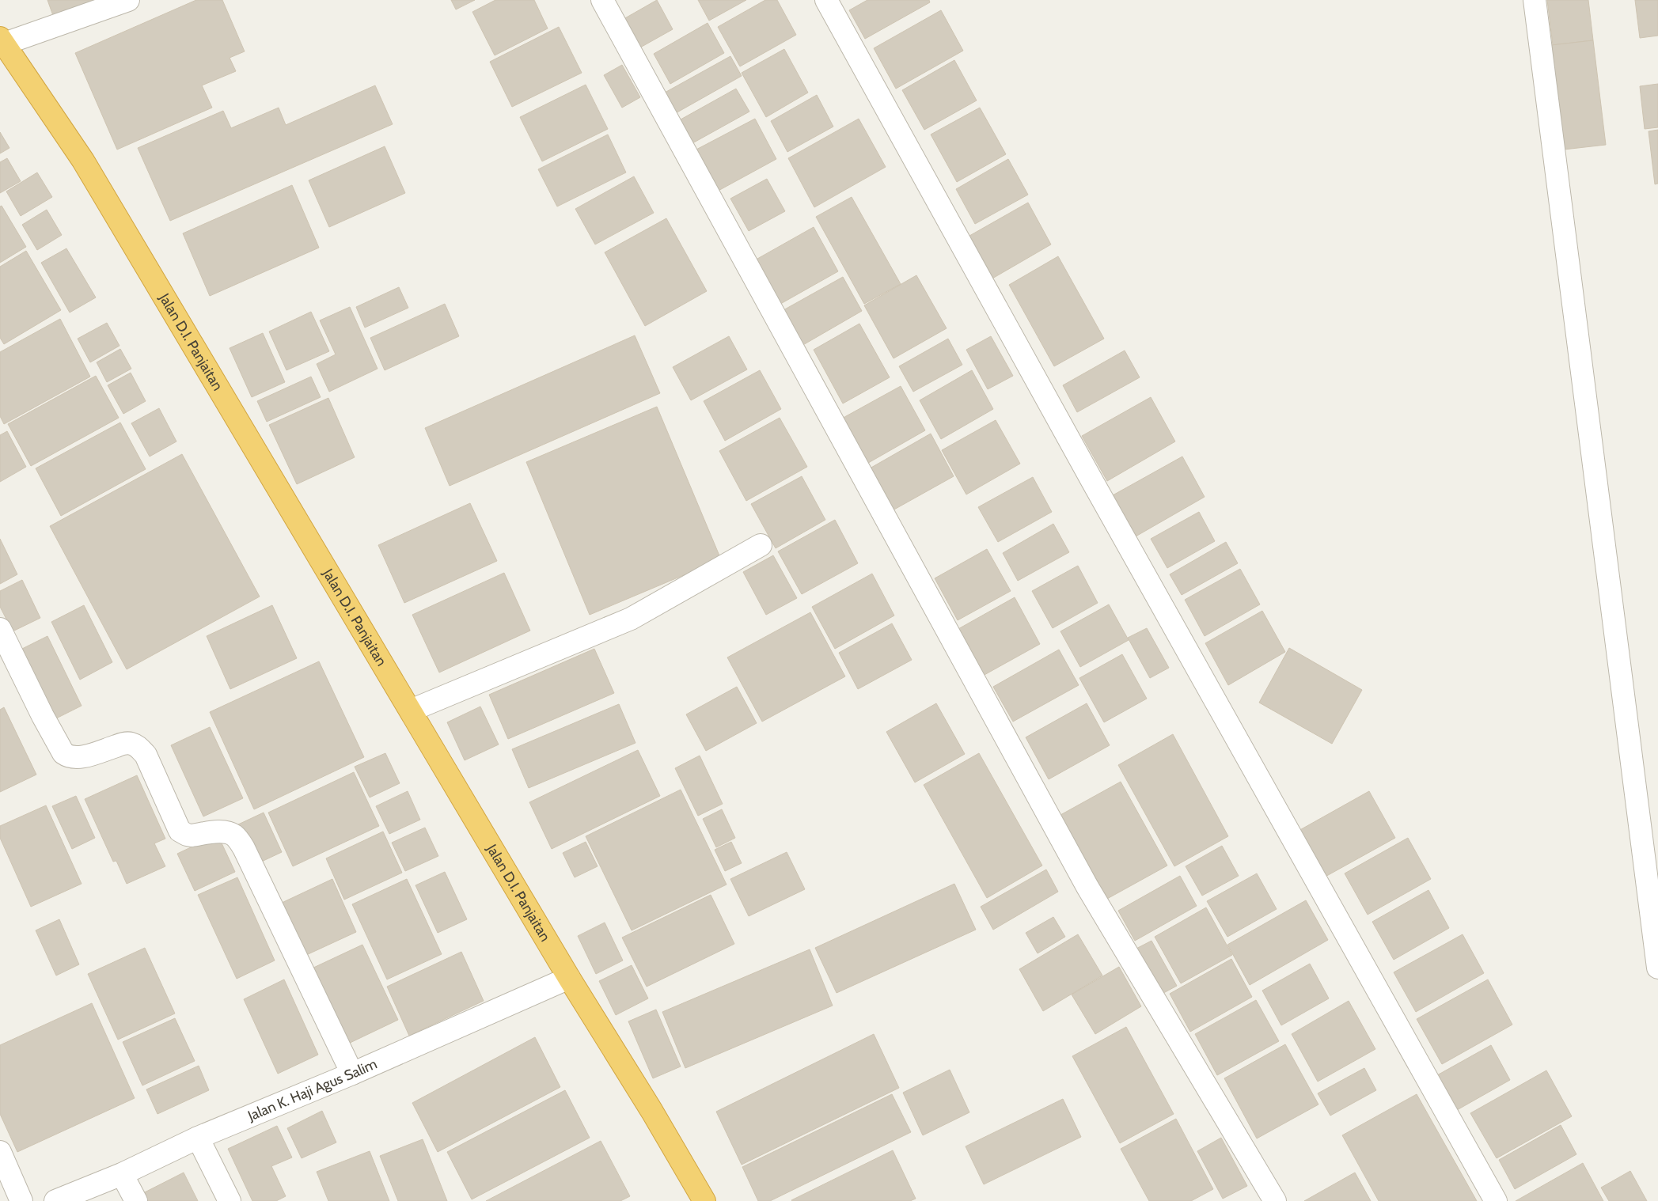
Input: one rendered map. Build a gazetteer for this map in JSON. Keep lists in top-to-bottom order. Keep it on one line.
{"streets":{"highway":["Jalan D.I. Panjaitan"],"street":["Jalan K. Haji Agus Salim"]},"crossings":[["Jalan D.I. Panjaitan","Jalan K. Haji Agus Salim"]]}
